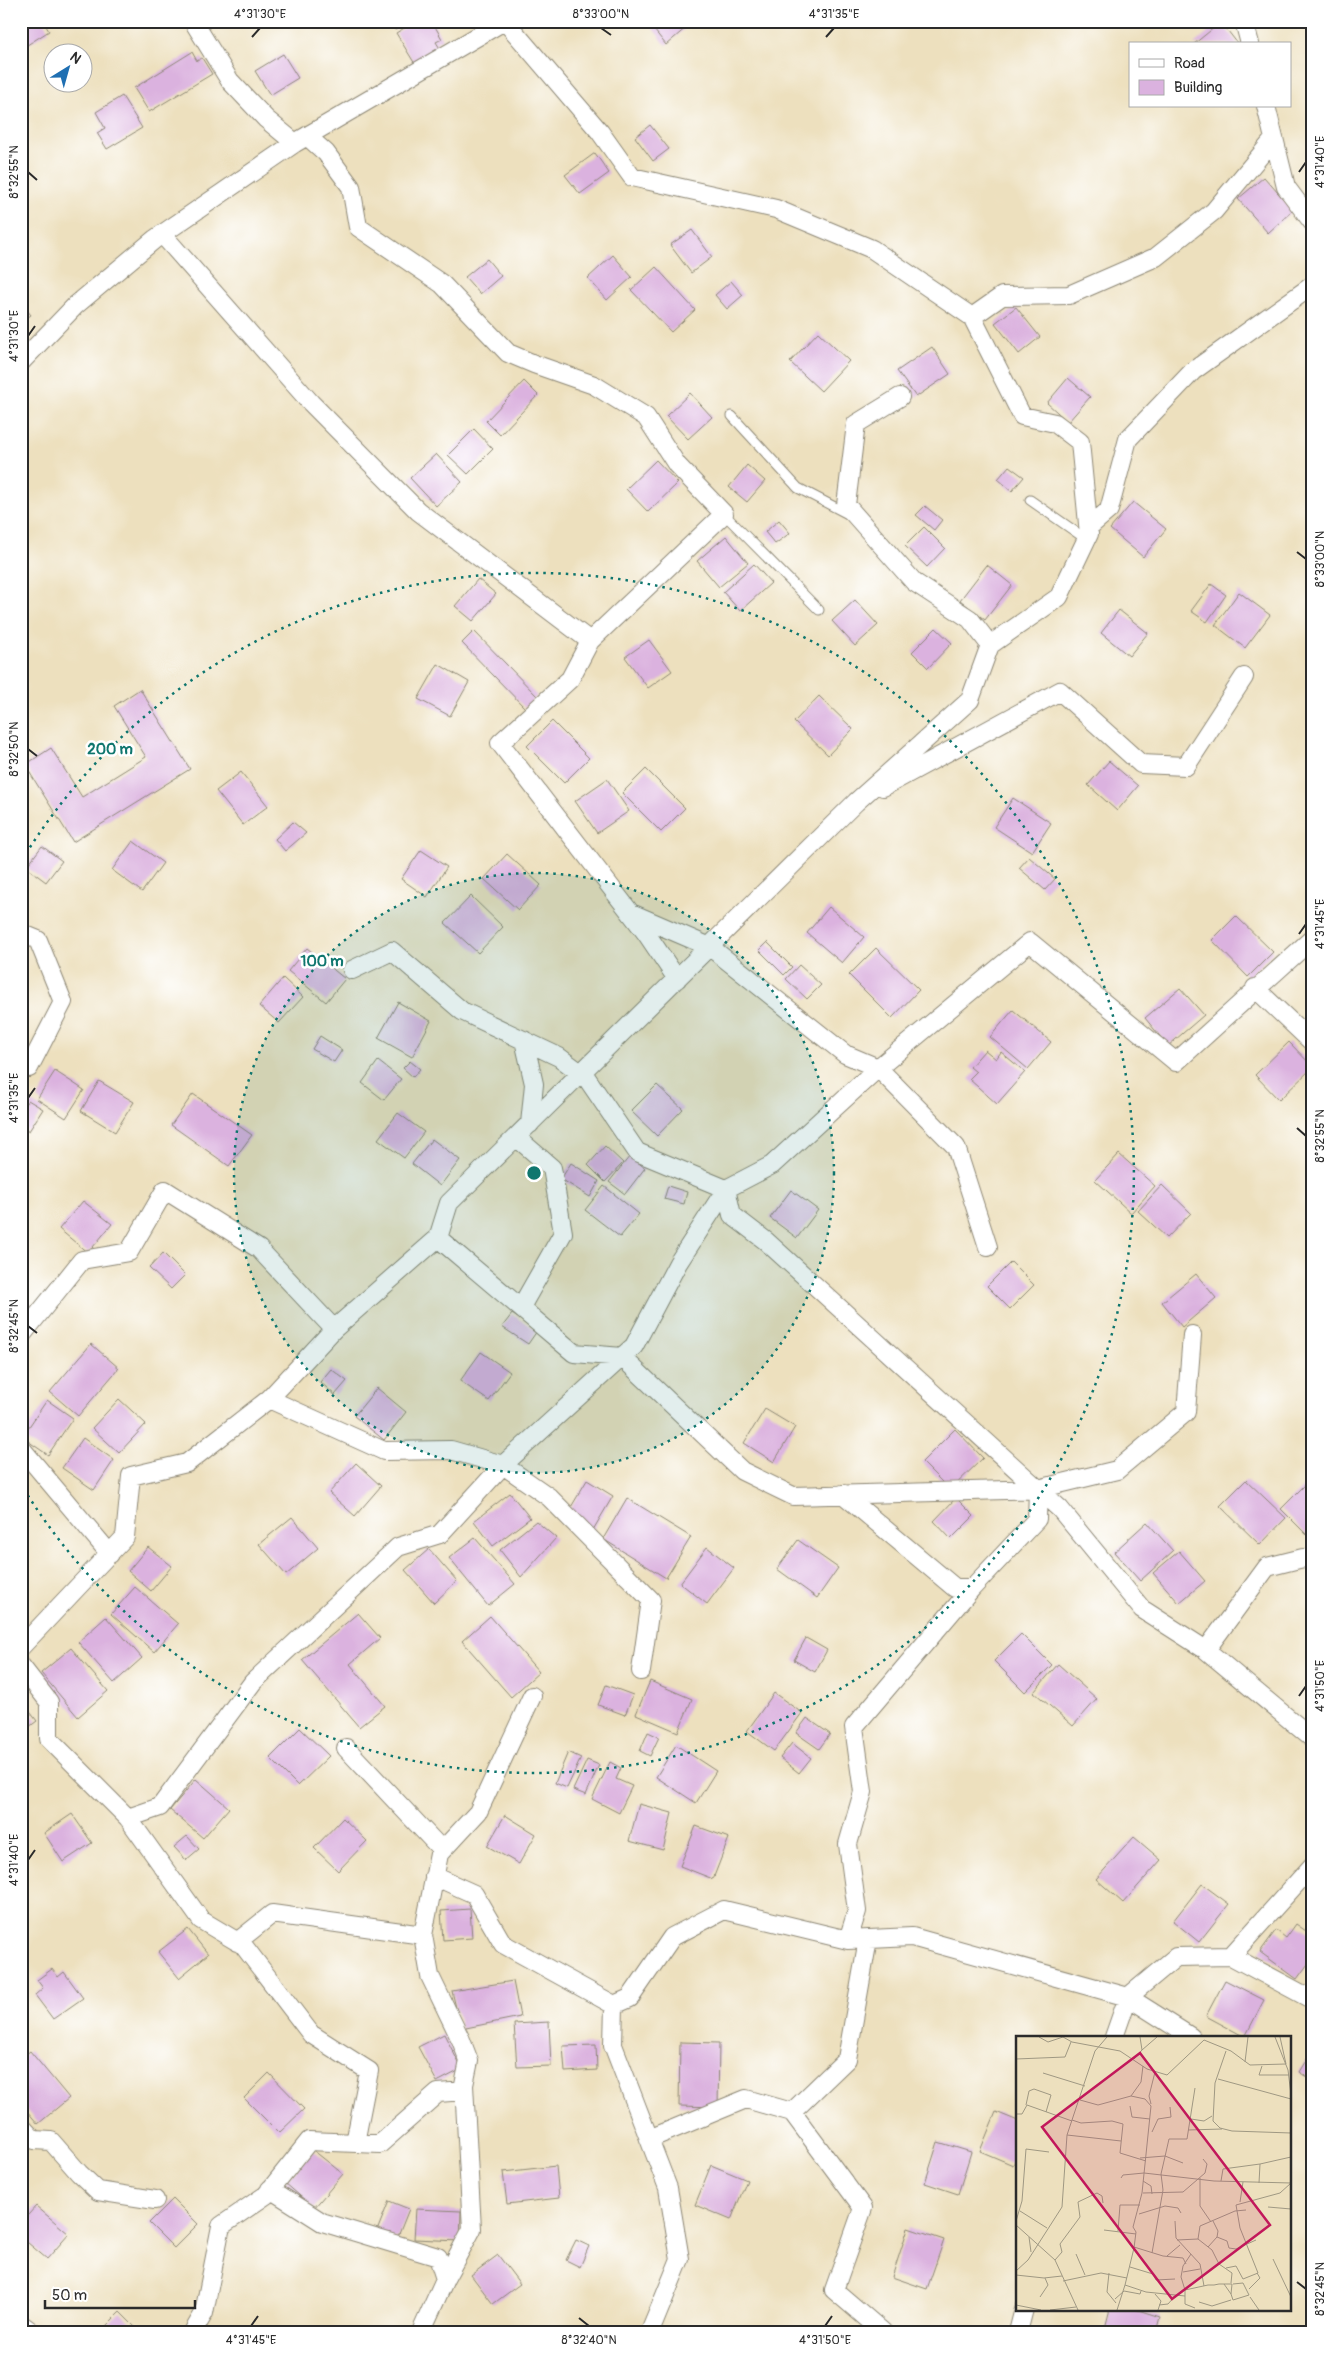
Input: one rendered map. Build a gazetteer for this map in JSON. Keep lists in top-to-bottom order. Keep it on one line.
{"legend":["Road","Building"],"scale_bar":"50 m","north":"top right","coordinates":["4°31'30\"E","8°33'00\"N","4°31'35\"E","4°31'40\"E","8°32'55\"N","8°32'50\"N","4°31'45\"E","8°32'45\"N","4°31'50\"E","8°32'40\"N"],"rings":["200 m","100 m"]}
